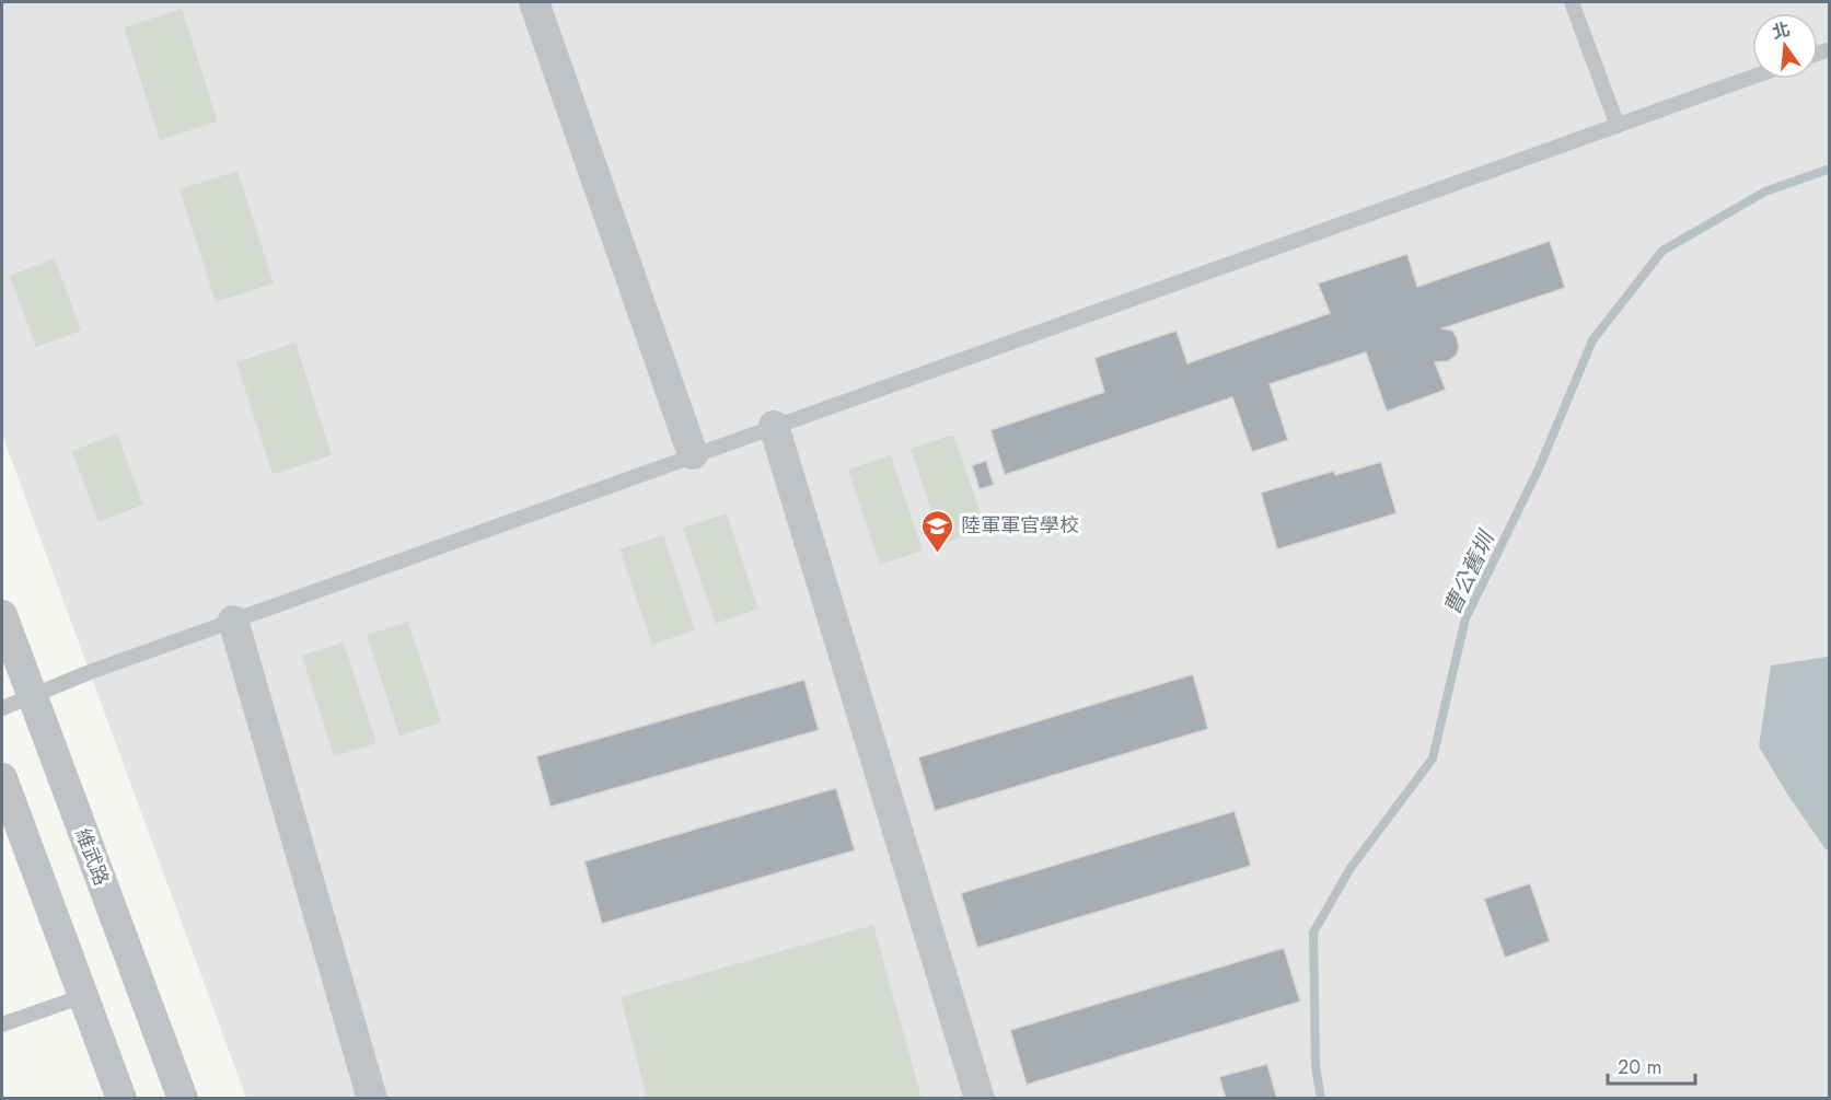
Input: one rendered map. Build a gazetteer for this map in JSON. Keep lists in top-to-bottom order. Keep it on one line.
{"streets":{"street":["維武路"]},"water":["曹公舊圳"],"places":{"school or university":["陸軍軍官學校"]},"scale_bar":"20 m","north":"top"}
